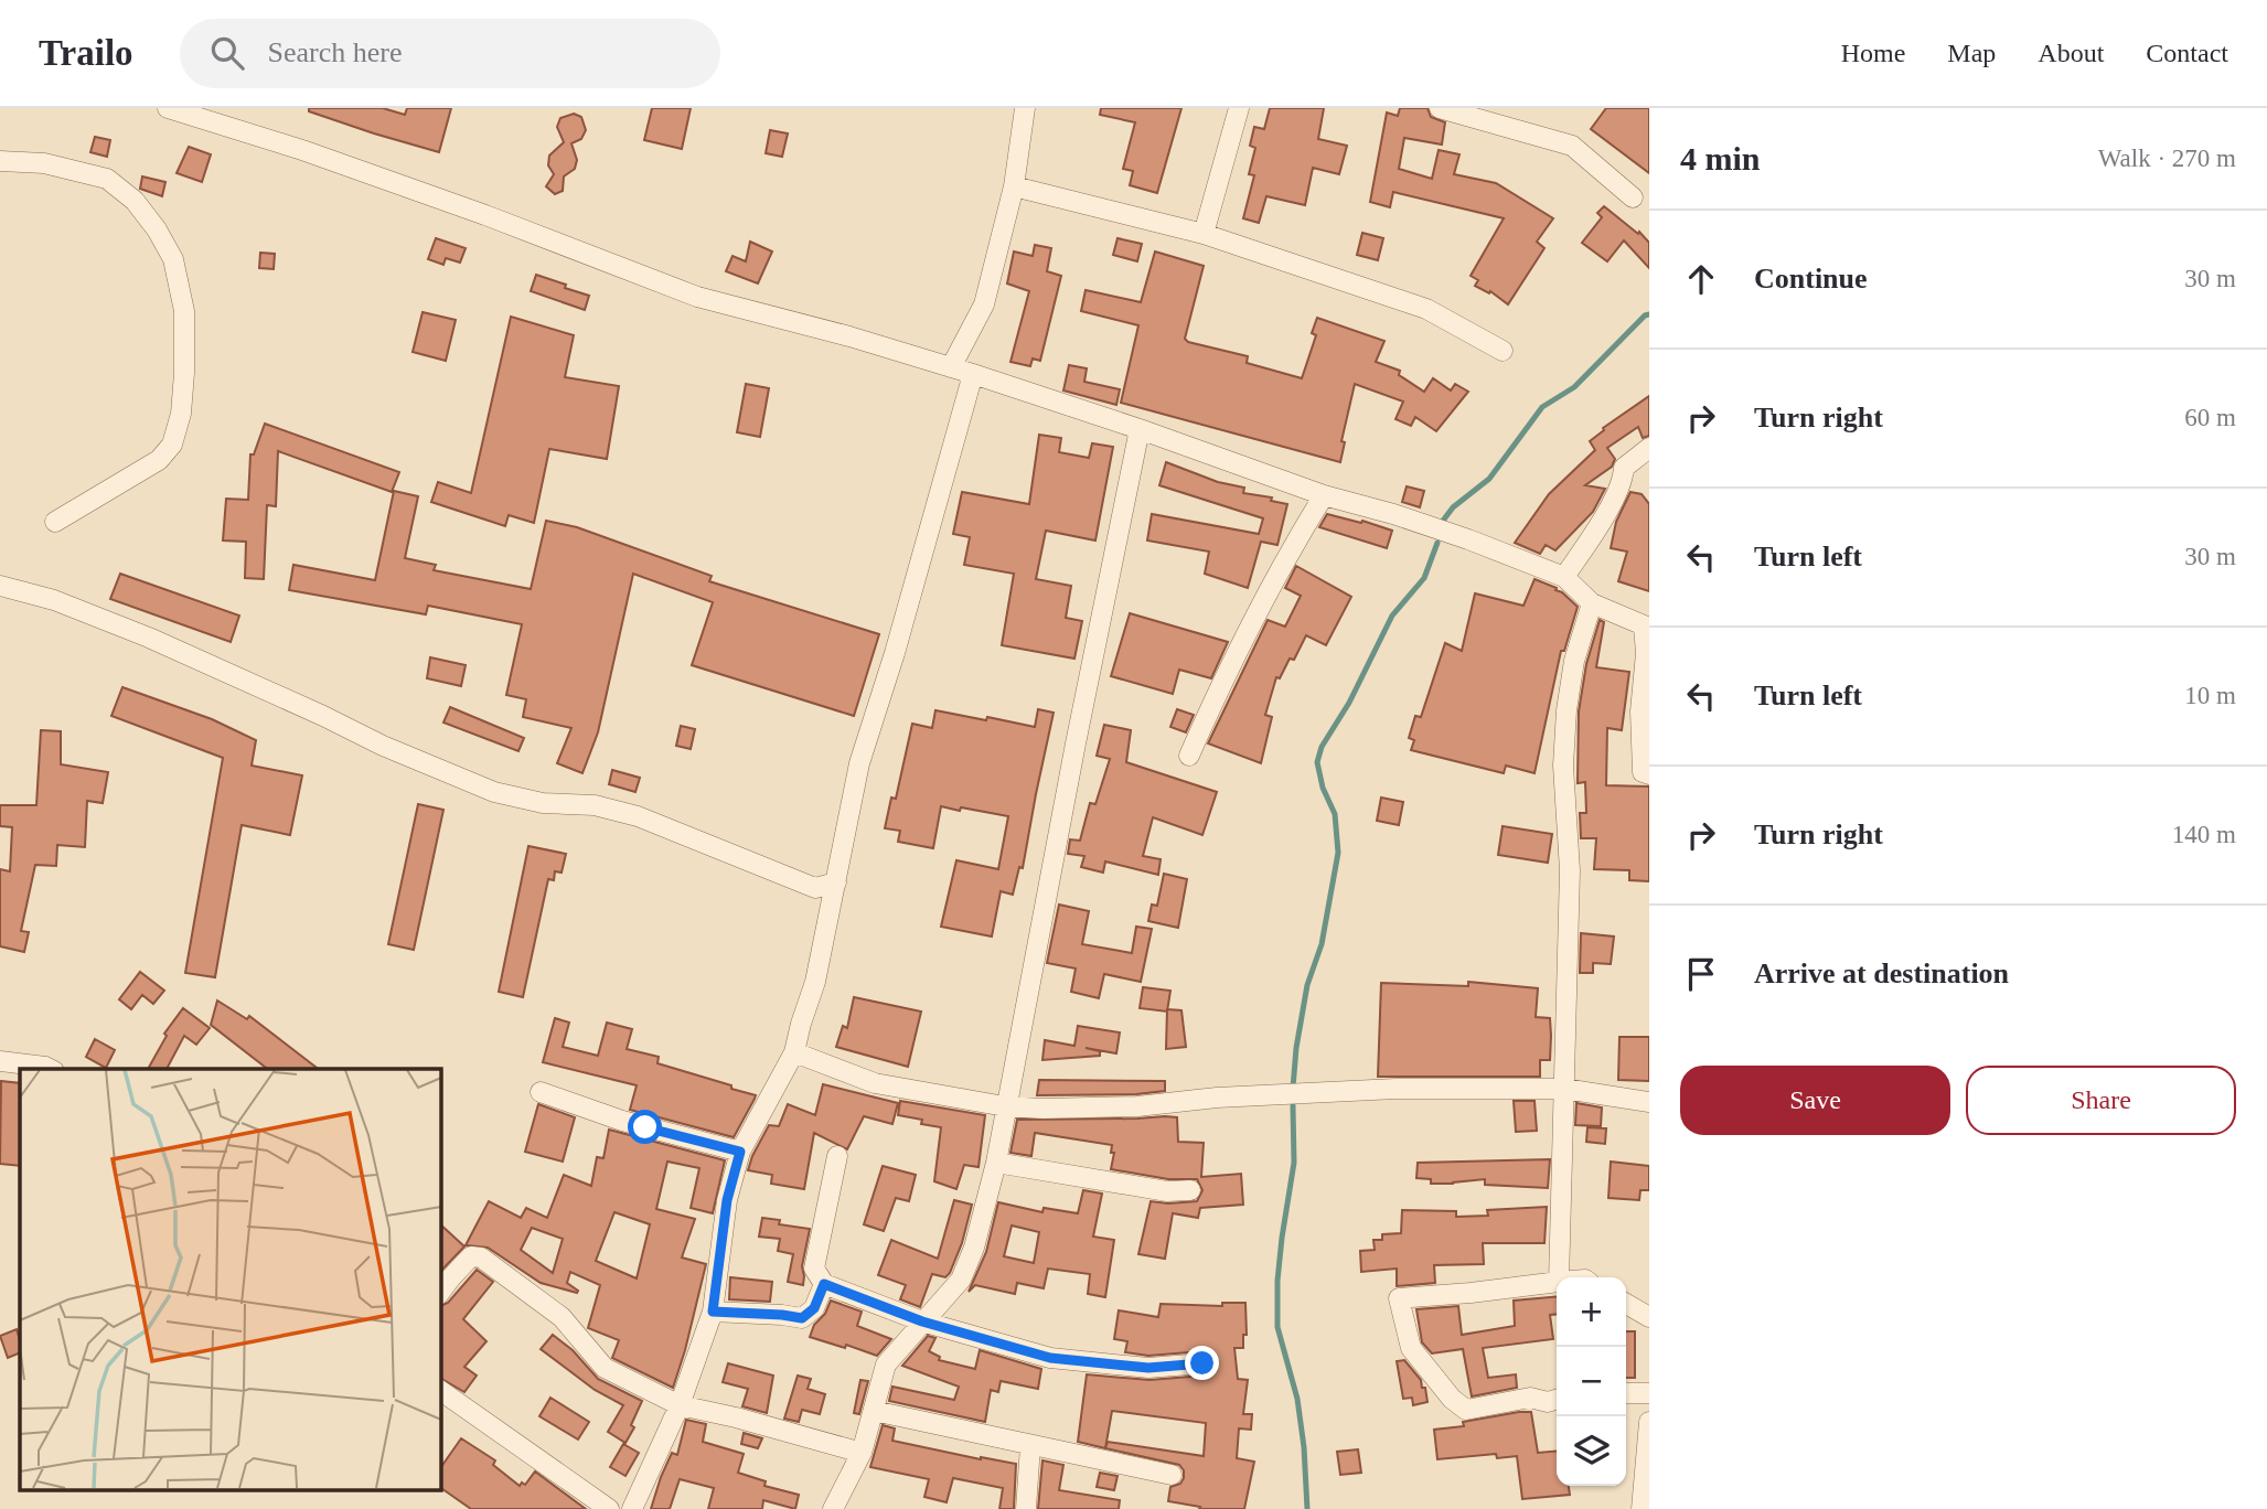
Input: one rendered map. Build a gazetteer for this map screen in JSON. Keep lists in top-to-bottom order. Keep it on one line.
{"page":{"header":"Trailo","search":"Search here","nav":["Home","Map","About","Contact"],"heading":["4 min","Walk · 270 m"],"list":[["Continue","30 m"],["Turn right","60 m"],["Turn left","30 m"],["Turn left","10 m"],["Turn right","140 m"],"Arrive at destination"],"buttons":["Save","Share"],"map_buttons":["+","−"]}}
